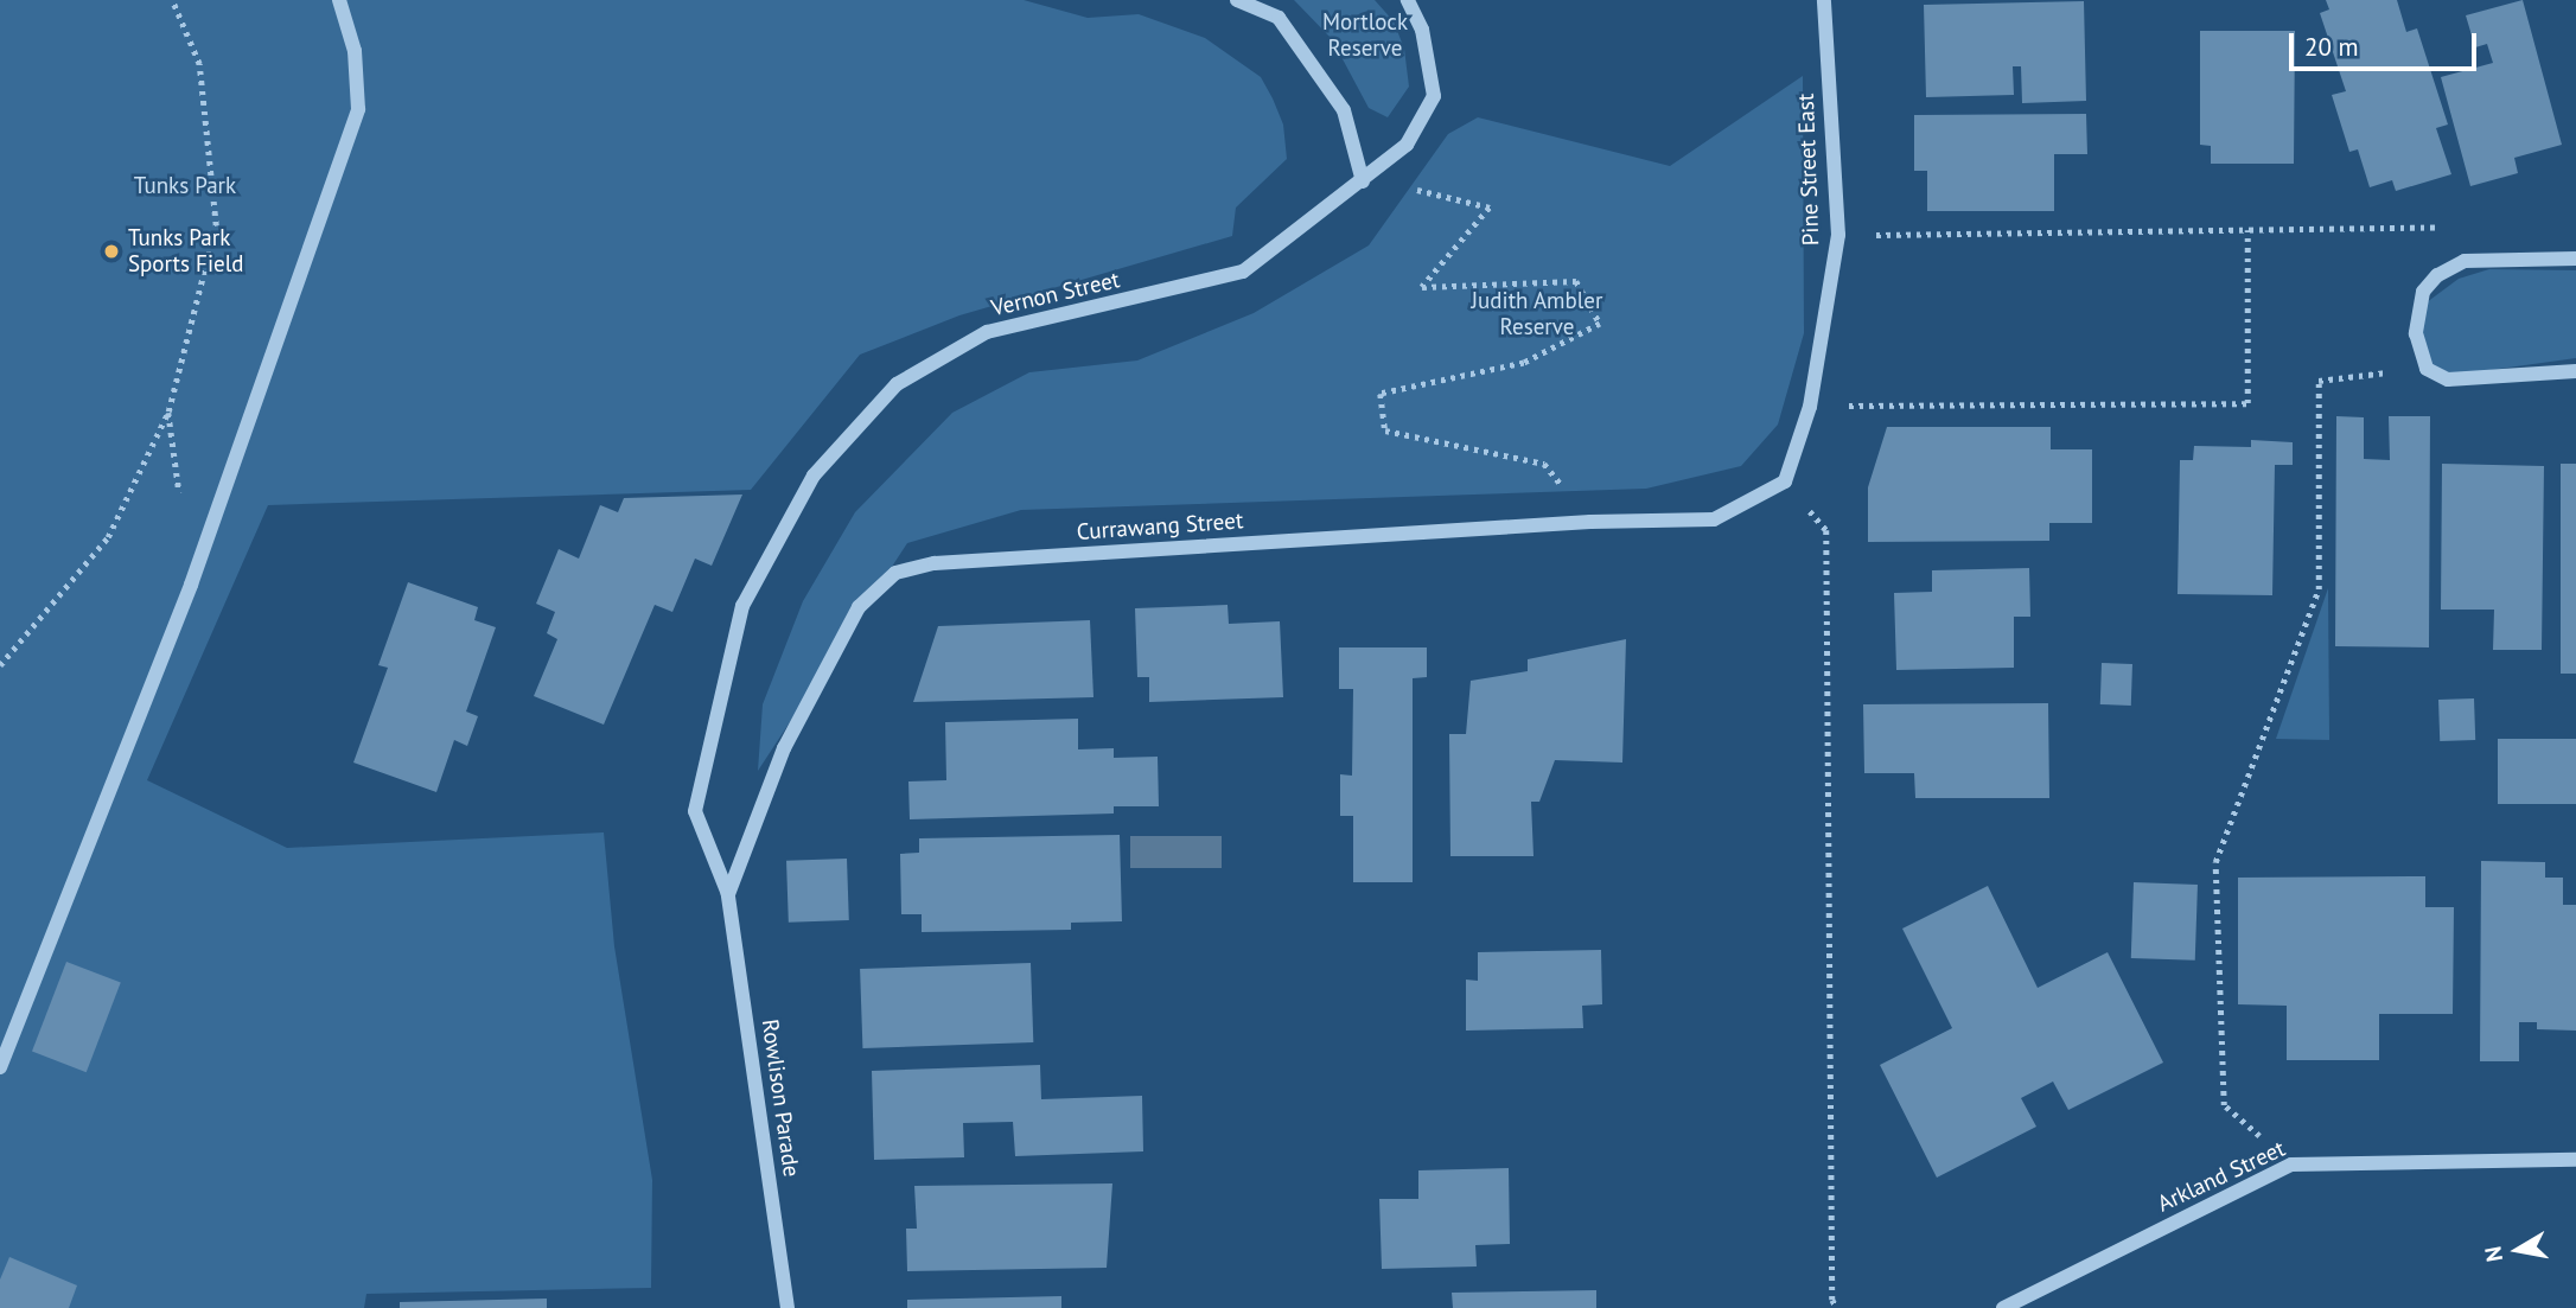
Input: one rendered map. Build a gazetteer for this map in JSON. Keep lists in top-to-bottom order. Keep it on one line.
{"streets":{"street":["Pine Street East","Vernon Street","Currawang Street","Rowlison Parade","Arkland Street"]},"crossings":[["Pine Street East","Currawang Street"],["Vernon Street","Currawang Street"],["Vernon Street","Rowlison Parade"],["Currawang Street","Rowlison Parade"]],"parks":["Mortlock Reserve","Tunks Park","Judith Ambler Reserve"],"places":["Tunks Park Sports Field"],"scale_bar":"20 m","north":"left"}
